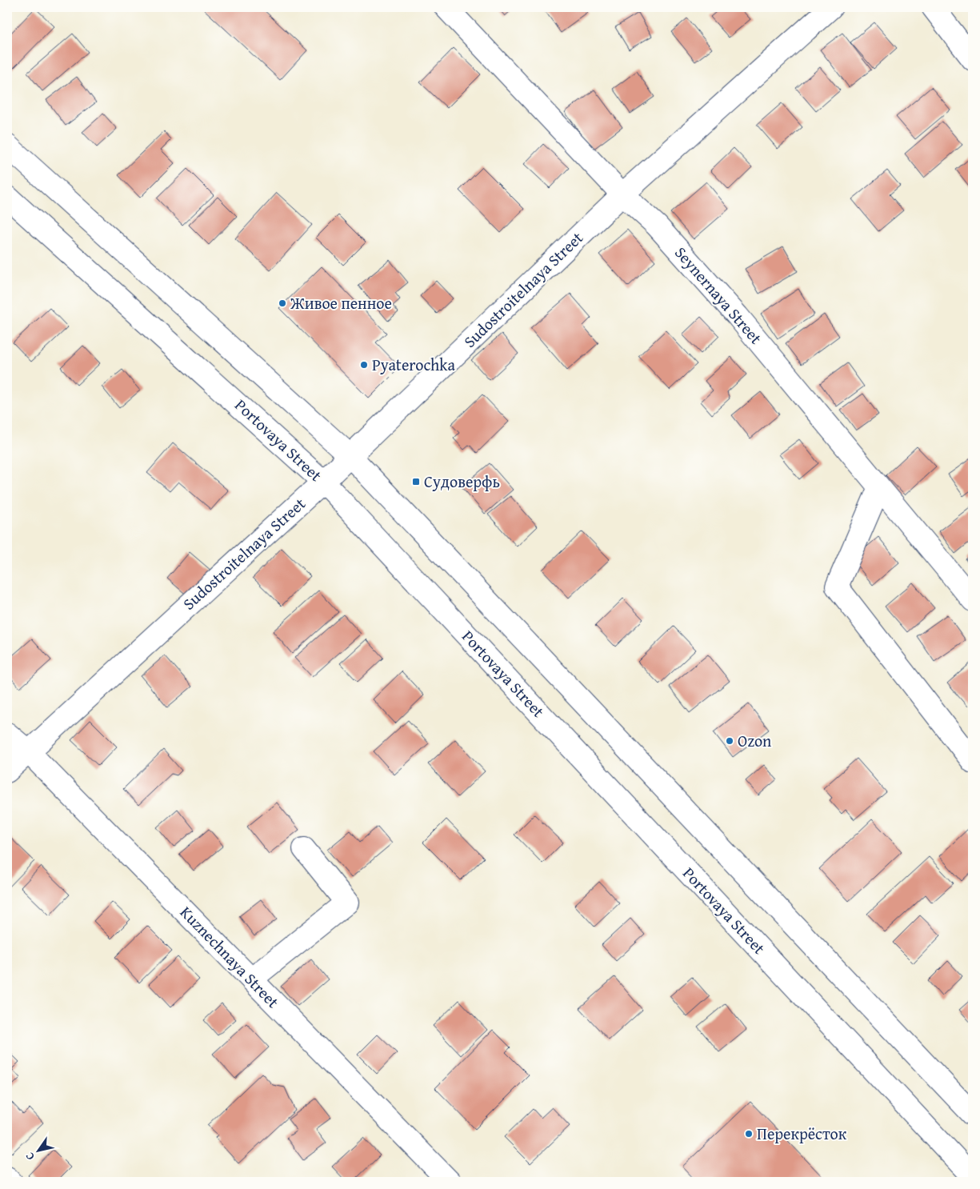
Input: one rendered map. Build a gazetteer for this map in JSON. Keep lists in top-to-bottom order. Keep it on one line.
{"streets":{"street":["Sudostroitelnaya Street","Seynernaya Street","Portovaya Street","Kuznechnaya Street"]},"crossings":[["Sudostroitelnaya Street","Seynernaya Street"],["Sudostroitelnaya Street","Portovaya Street"],["Sudostroitelnaya Street","Kuznechnaya Street"]],"places":{"other":["Живое пенное","Pyaterochka","Ozon","Перекрёсток"],"transit":["Судоверфь"]},"north":"bottom left"}
